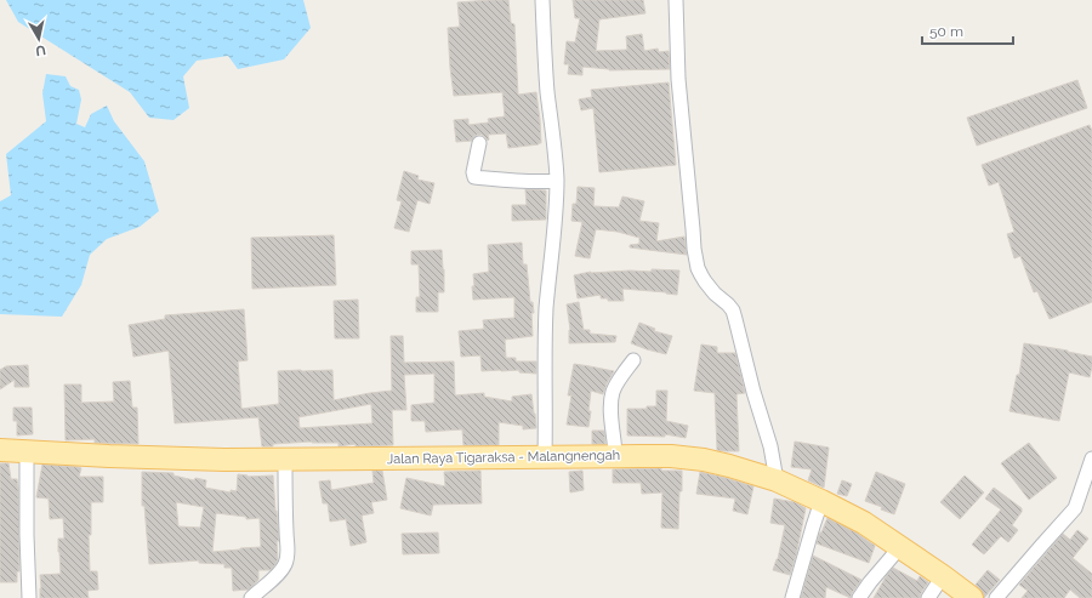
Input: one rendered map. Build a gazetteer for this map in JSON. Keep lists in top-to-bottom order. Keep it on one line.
{"streets":{"main road":["Jalan Raya Tigaraksa - Malangnengah"]},"scale_bar":"50 m","north":"bottom"}
